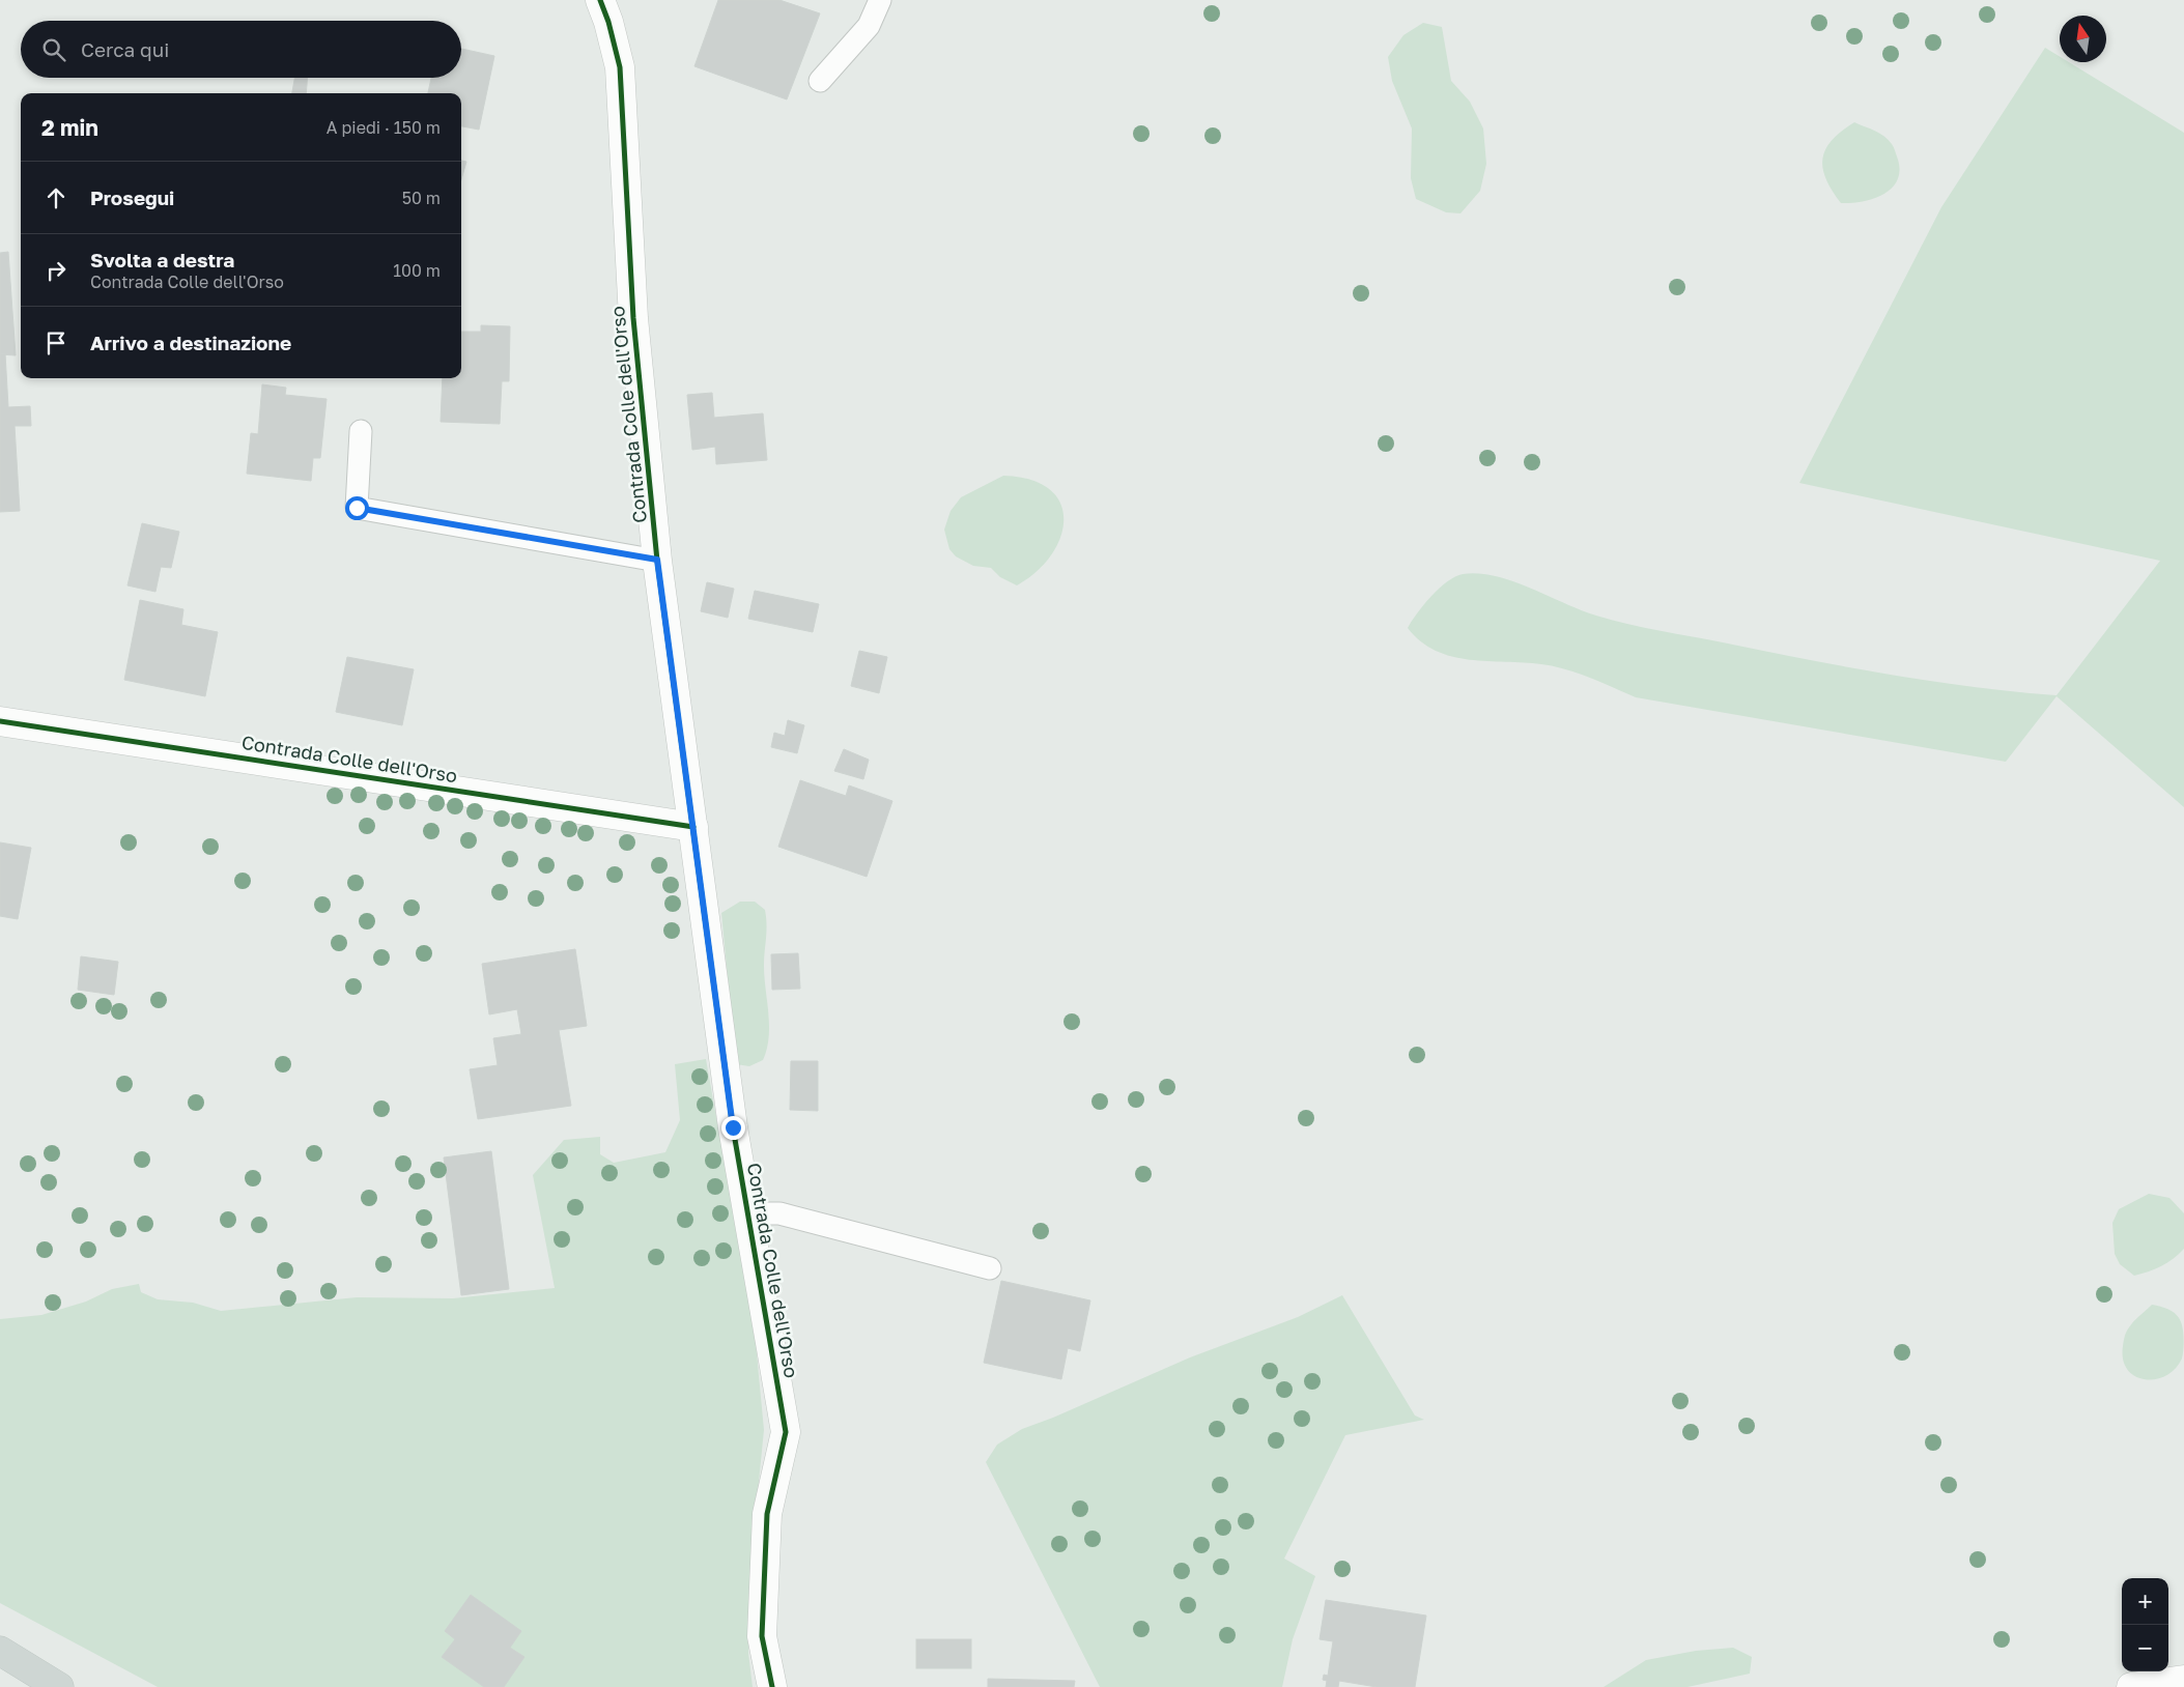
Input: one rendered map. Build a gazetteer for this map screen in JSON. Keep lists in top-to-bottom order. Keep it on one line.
{"streets":{"street":["Contrada Colle dell'Orso"]},"north":"top","page":{"search":"Cerca qui","heading":["2 min","A piedi · 150 m"],"list":[["Prosegui","50 m"],["Svolta a destra","Contrada Colle dell'Orso","100 m"],"Arrivo a destinazione"],"map_buttons":["+","−"]}}
